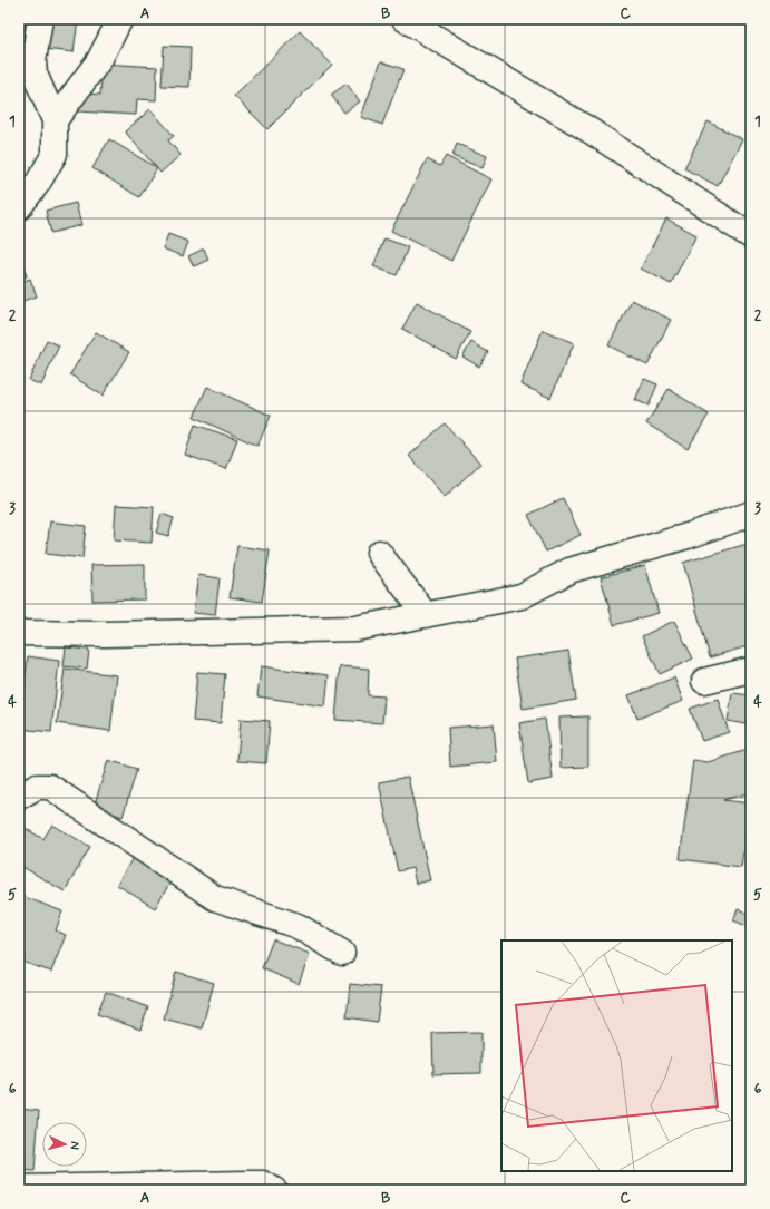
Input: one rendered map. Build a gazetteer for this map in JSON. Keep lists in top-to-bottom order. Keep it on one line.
{"north":"right","grid":{"columns":["A","B","C"],"rows":["1","2","3","4","5","6"]}}
